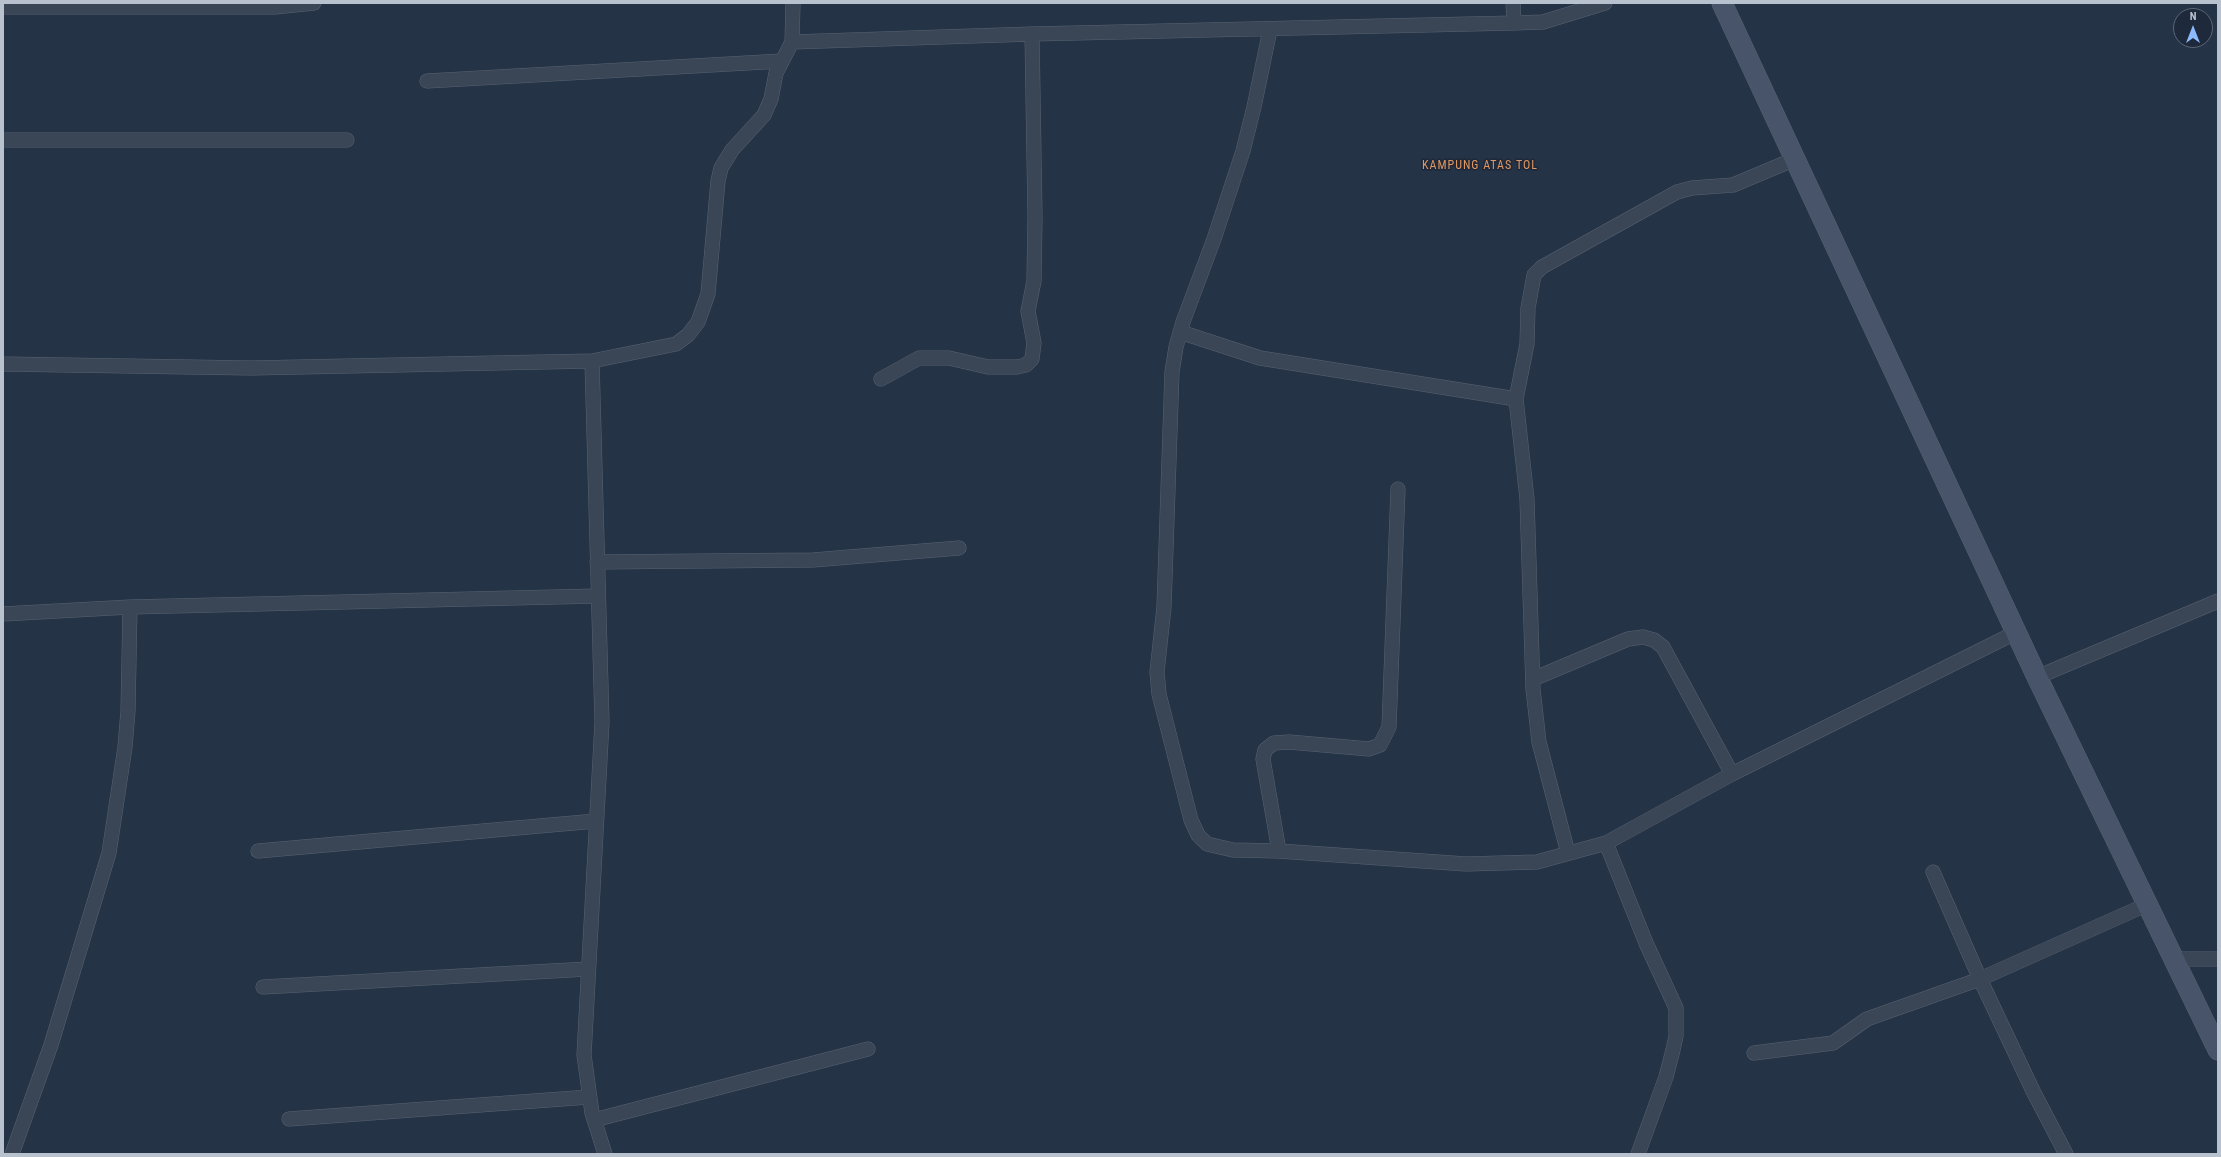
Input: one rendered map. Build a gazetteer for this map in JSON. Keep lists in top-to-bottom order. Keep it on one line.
{"districts":["KAMPUNG ATAS TOL"],"north":"top"}
